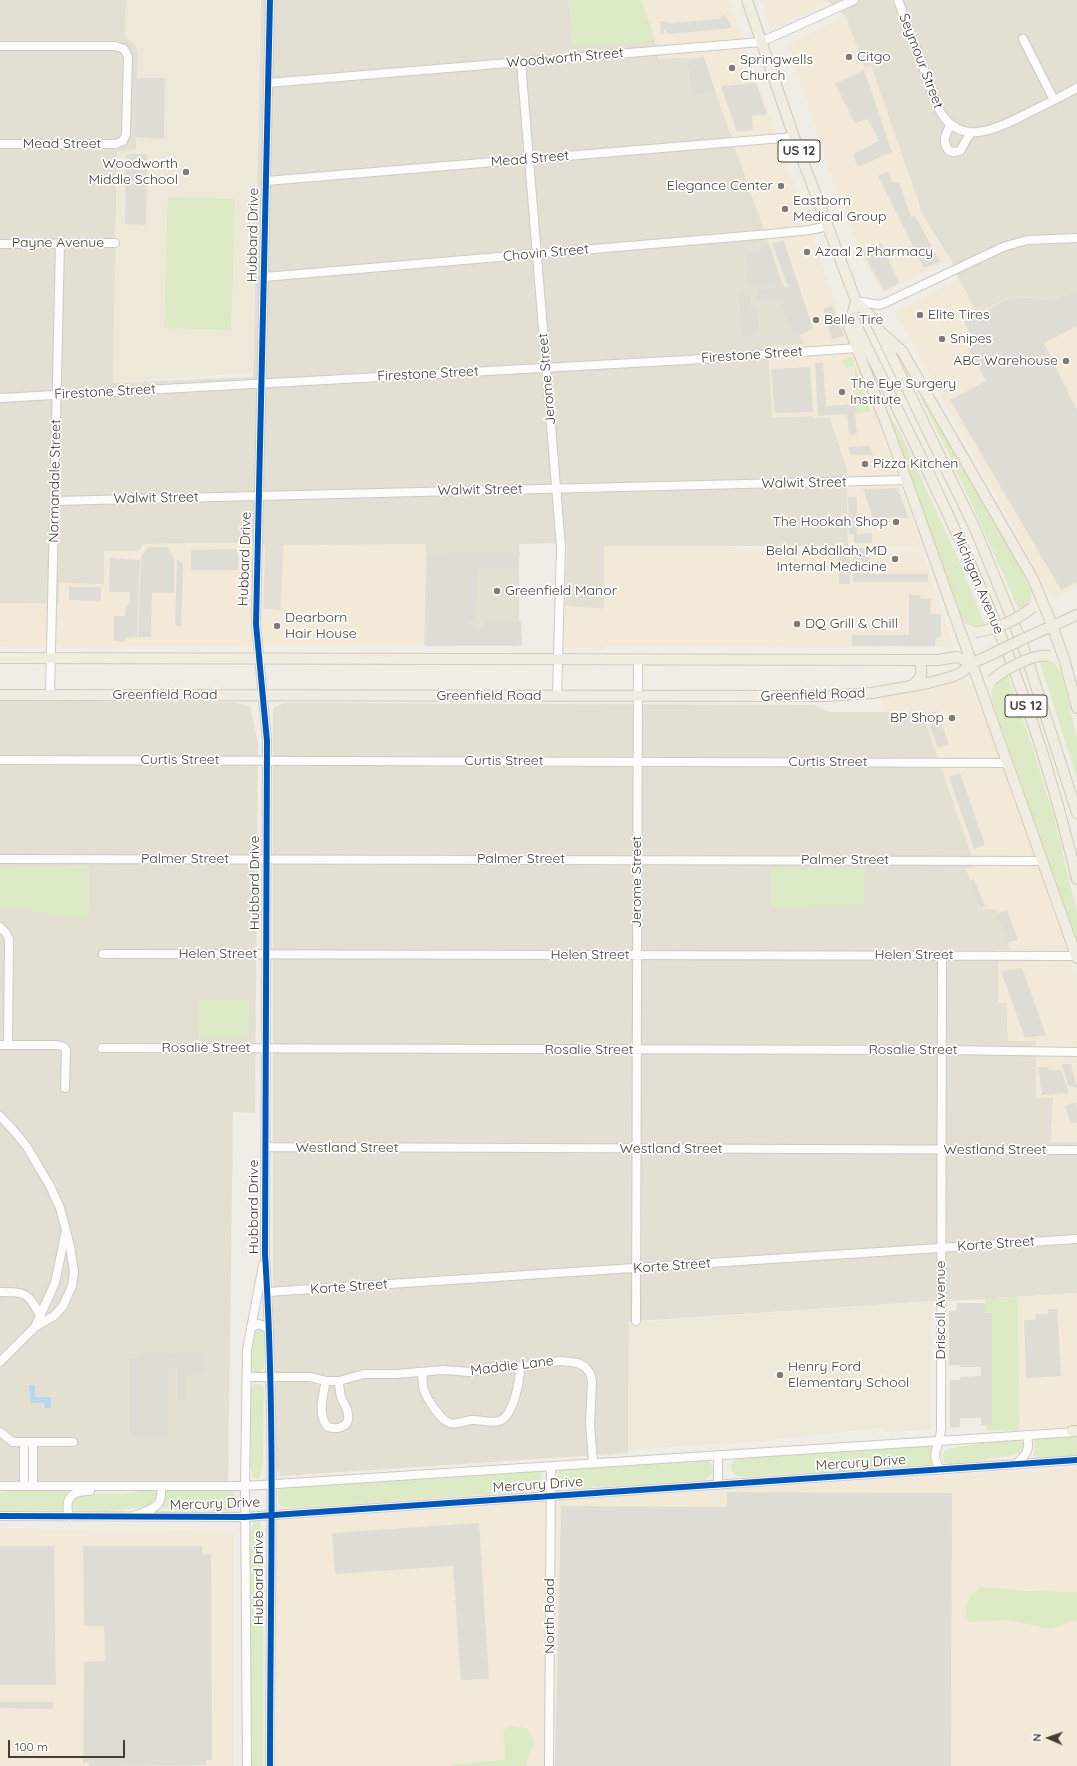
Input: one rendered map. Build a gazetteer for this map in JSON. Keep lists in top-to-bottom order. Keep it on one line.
{"streets":{"main road":["US 12","Michigan Avenue","Greenfield Road"],"street":["Woodworth Street","Seymour Street","Mead Street","Hubbard Drive","Payne Avenue","Chovin Street","Firestone Street","Jerome Street","Normandale Street","Walwit Street","Curtis Street","Palmer Street","Helen Street","Rosalie Street","Westland Street","Korte Street","Driscoll Avenue","Maddie Lane","Mercury Drive","North Road"]},"crossings":[["Woodworth Street","Hubbard Drive"],["Woodworth Street","Jerome Street"],["Woodworth Street","Michigan Avenue"],["Mead Street","Hubbard Drive"],["Mead Street","Jerome Street"],["Mead Street","Michigan Avenue"],["Hubbard Drive","Chovin Street"],["Hubbard Drive","Firestone Street"],["Hubbard Drive","Walwit Street"],["Hubbard Drive","Greenfield Road"],["Hubbard Drive","Curtis Street"],["Hubbard Drive","Palmer Street"],["Hubbard Drive","Helen Street"],["Hubbard Drive","Rosalie Street"],["Hubbard Drive","Westland Street"],["Hubbard Drive","Korte Street"],["Hubbard Drive","Maddie Lane"],["Hubbard Drive","Mercury Drive"],["Payne Avenue","Normandale Street"],["Chovin Street","Jerome Street"],["Chovin Street","Michigan Avenue"],["Firestone Street","Jerome Street"],["Firestone Street","Normandale Street"],["Jerome Street","Walwit Street"],["Jerome Street","Greenfield Road"],["Jerome Street","Curtis Street"],["Jerome Street","Palmer Street"],["Jerome Street","Helen Street"],["Jerome Street","Rosalie Street"],["Jerome Street","Westland Street"],["Jerome Street","Korte Street"],["Normandale Street","Walwit Street"],["Normandale Street","Greenfield Road"],["Helen Street","Driscoll Avenue"],["Rosalie Street","Driscoll Avenue"],["Westland Street","Driscoll Avenue"],["Korte Street","Driscoll Avenue"],["Driscoll Avenue","Mercury Drive"],["Maddie Lane","Mercury Drive"],["Mercury Drive","North Road"]],"places":["Citgo","Springwells Church","Woodworth Middle School","Elegance Center","Eastborn Medical Group","Azaal 2 Pharmacy","Elite Tires","Belle Tire","Snipes","ABC Warehouse","The Eye Surgery Institute","Pizza Kitchen","The Hookah Shop","Belal Abdallah, MD Internal Medicine","Greenfield Manor","DQ Grill & Chill","Dearborn Hair House","BP Shop","Henry Ford Elementary School"],"scale_bar":"100 m","north":"left"}
